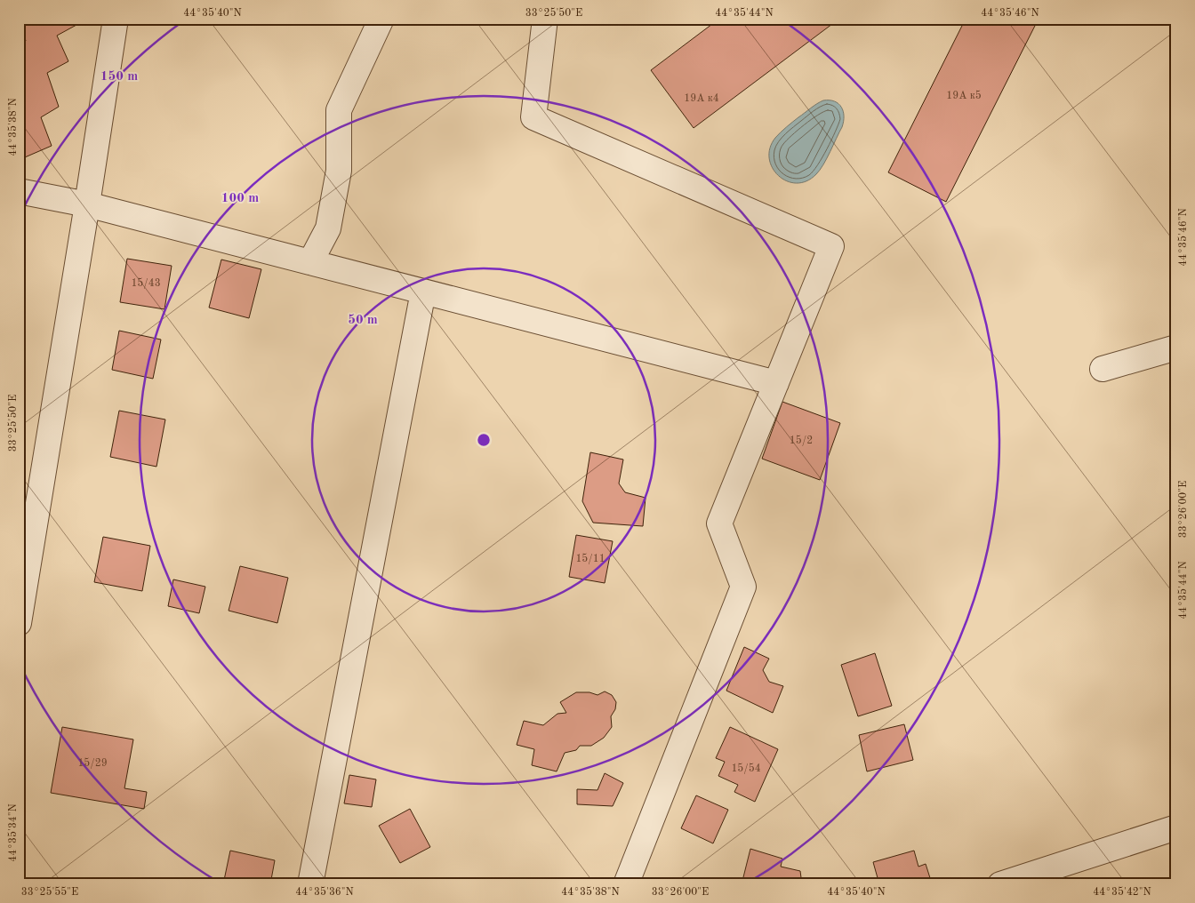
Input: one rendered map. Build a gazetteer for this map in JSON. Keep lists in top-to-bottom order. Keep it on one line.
{"house_numbers":["19А к5","19А к4","15/43","15/2","15/11","15/29","15/54"],"coordinates":["44°35'40\"N","33°25'50\"E","44°35'44\"N","44°35'46\"N","44°35'38\"N","33°26'00\"E","44°35'34\"N","33°25'55\"E","44°35'36\"N","44°35'42\"N"],"rings":["150 m","100 m","50 m"]}
